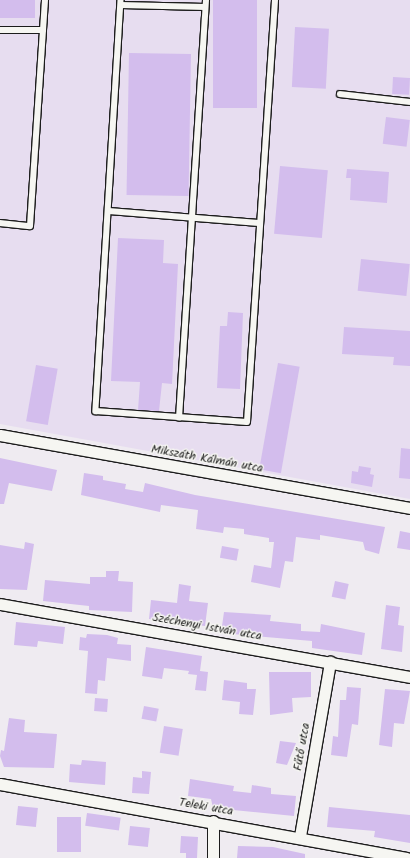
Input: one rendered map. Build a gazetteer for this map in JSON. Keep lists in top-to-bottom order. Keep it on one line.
{"streets":{"street":["Mikszáth Kálmán utca","Széchenyi István utca","Fűtő utca","Teleki utca"]},"crossings":[["Széchenyi István utca","Fűtő utca"],["Fűtő utca","Teleki utca"]]}
